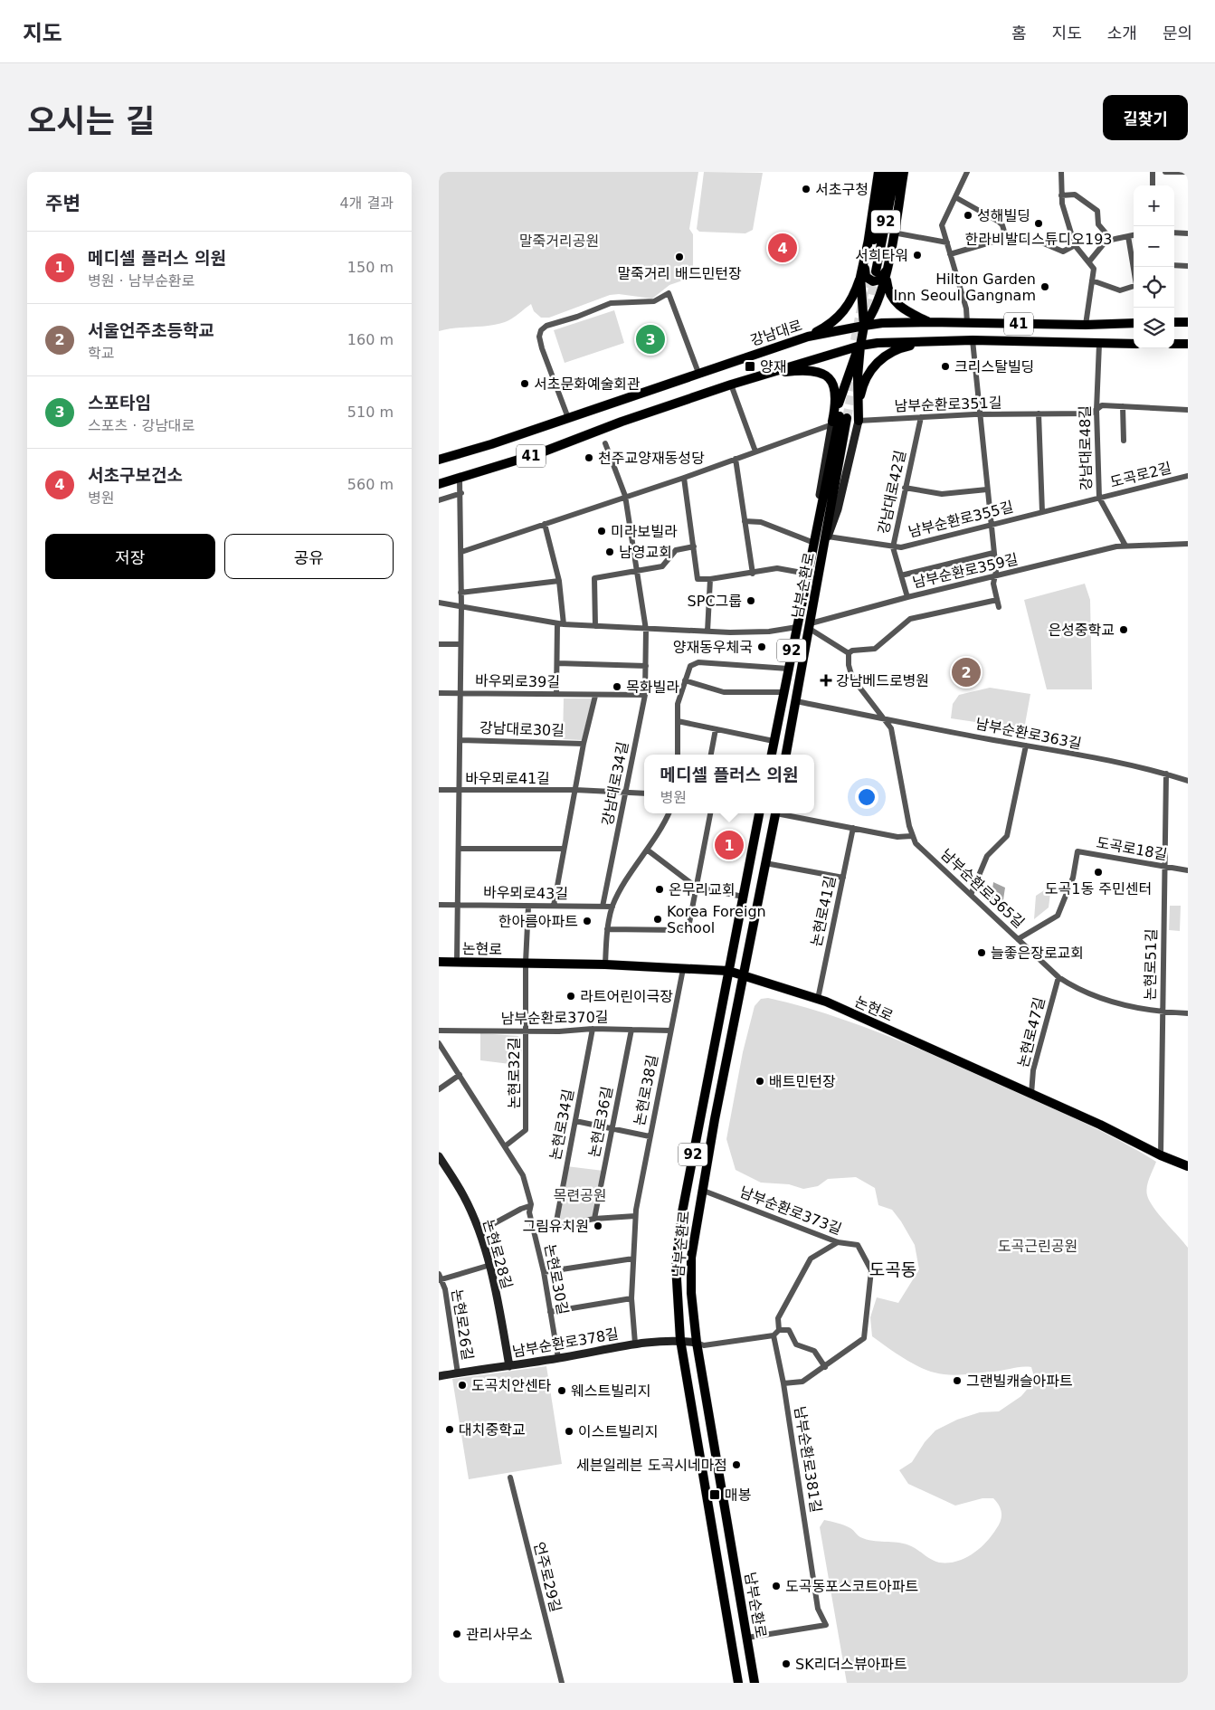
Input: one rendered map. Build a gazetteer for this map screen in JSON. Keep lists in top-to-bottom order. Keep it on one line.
{"streets":{"main road":["92","41","강남대로","남부순환로","논현로"],"street":["남부순환로351길","강남대로48길","도곡로2길","강남대로42길","남부순환로355길","남부순환로359길","바우뫼로39길","강남대로30길","남부순환로363길","바우뫼로41길","강남대로34길","도곡로18길","남부순환로365길","바우뫼로43길","논현로41길","논현로51길","남부순환로370길","논현로47길","논현로32길","논현로38길","논현로36길","논현로34길","남부순환로373길","논현로28길","논현로30길","논현로26길","남부순환로378길","남부순환로381길","언주로29길"]},"crossings":[["41","강남대로48길"],["41","강남대로30길"],["남부순환로351길","강남대로48길"],["남부순환로351길","강남대로42길"],["강남대로48길","도곡로2길"],["강남대로48길","남부순환로355길"],["강남대로48길","남부순환로359길"],["도곡로2길","남부순환로355길"],["강남대로42길","남부순환로355길"],["강남대로42길","남부순환로359길"],["남부순환로359길","남부순환로"],["남부순환로","남부순환로363길"],["남부순환로","논현로"],["남부순환로","남부순환로373길"],["남부순환로","남부순환로378길"],["남부순환로","남부순환로381길"],["바우뫼로39길","강남대로30길"],["바우뫼로39길","강남대로34길"],["강남대로30길","바우뫼로41길"],["강남대로30길","바우뫼로43길"],["강남대로30길","논현로"],["남부순환로363길","논현로51길"],["바우뫼로41길","강남대로34길"],["강남대로34길","바우뫼로43길"],["도곡로18길","남부순환로365길"],["도곡로18길","논현로51길"],["남부순환로365길","논현로51길"],["남부순환로365길","논현로47길"],["논현로41길","논현로"],["논현로","논현로51길"],["논현로","논현로47길"],["논현로","논현로32길"],["논현로","논현로38길"],["남부순환로370길","논현로32길"],["남부순환로370길","논현로38길"],["남부순환로370길","논현로36길"],["남부순환로370길","논현로34길"],["논현로32길","논현로30길"],["논현로38길","남부순환로378길"],["논현로28길","남부순환로378길"],["논현로30길","남부순환로378길"],["논현로26길","남부순환로378길"]],"districts":["도곡동"],"parks":["말죽거리공원","목련공원","도곡근린공원"],"places":{"other":["서초구청","성해빌딩","한라비발디스튜디오193","서희타워","말죽거리 배드민턴장","Hilton Garden Inn Seoul Gangnam","크리스탈빌딩","서초문화예술회관","천주교양재동성당","미라보빌라","남영교회","SPC그룹","은성중학교","양재동우체국","목화빌라","도곡1동 주민센터","온무리교회","Korea Foreign School","한아름아파트","늘좋은장로교회","라트어린이극장","배트민턴장","그림유치원","그랜빌캐슬아파트","도곡치안센타","웨스트빌리지","대치중학교","이스트빌리지","세븐일레븐 도곡시네마점","도곡동포스코트아파트","관리사무소","SK리더스뷰아파트"],"transit":["양재","매봉"],"health":["강남베드로병원"]},"page":{"header":"지도","nav":["홈","지도","소개","문의"],"title":"오시는 길","buttons":["길찾기",["저장","공유"]],"heading":["주변","4개 결과"],"map_buttons":["+","−"],"list":[{"mark":"1","name":"메디셀 플러스 의원","note":"병원 · 남부순환로","value":"150 m"},{"mark":"2","name":"서울언주초등학교","note":"학교","value":"160 m"},{"mark":"3","name":"스포타임","note":"스포츠 · 강남대로","value":"510 m"},{"mark":"4","name":"서초구보건소","note":"병원","value":"560 m"}],"pins":["4","3","2","1"],"popup":["메디셀 플러스 의원","병원"]}}
